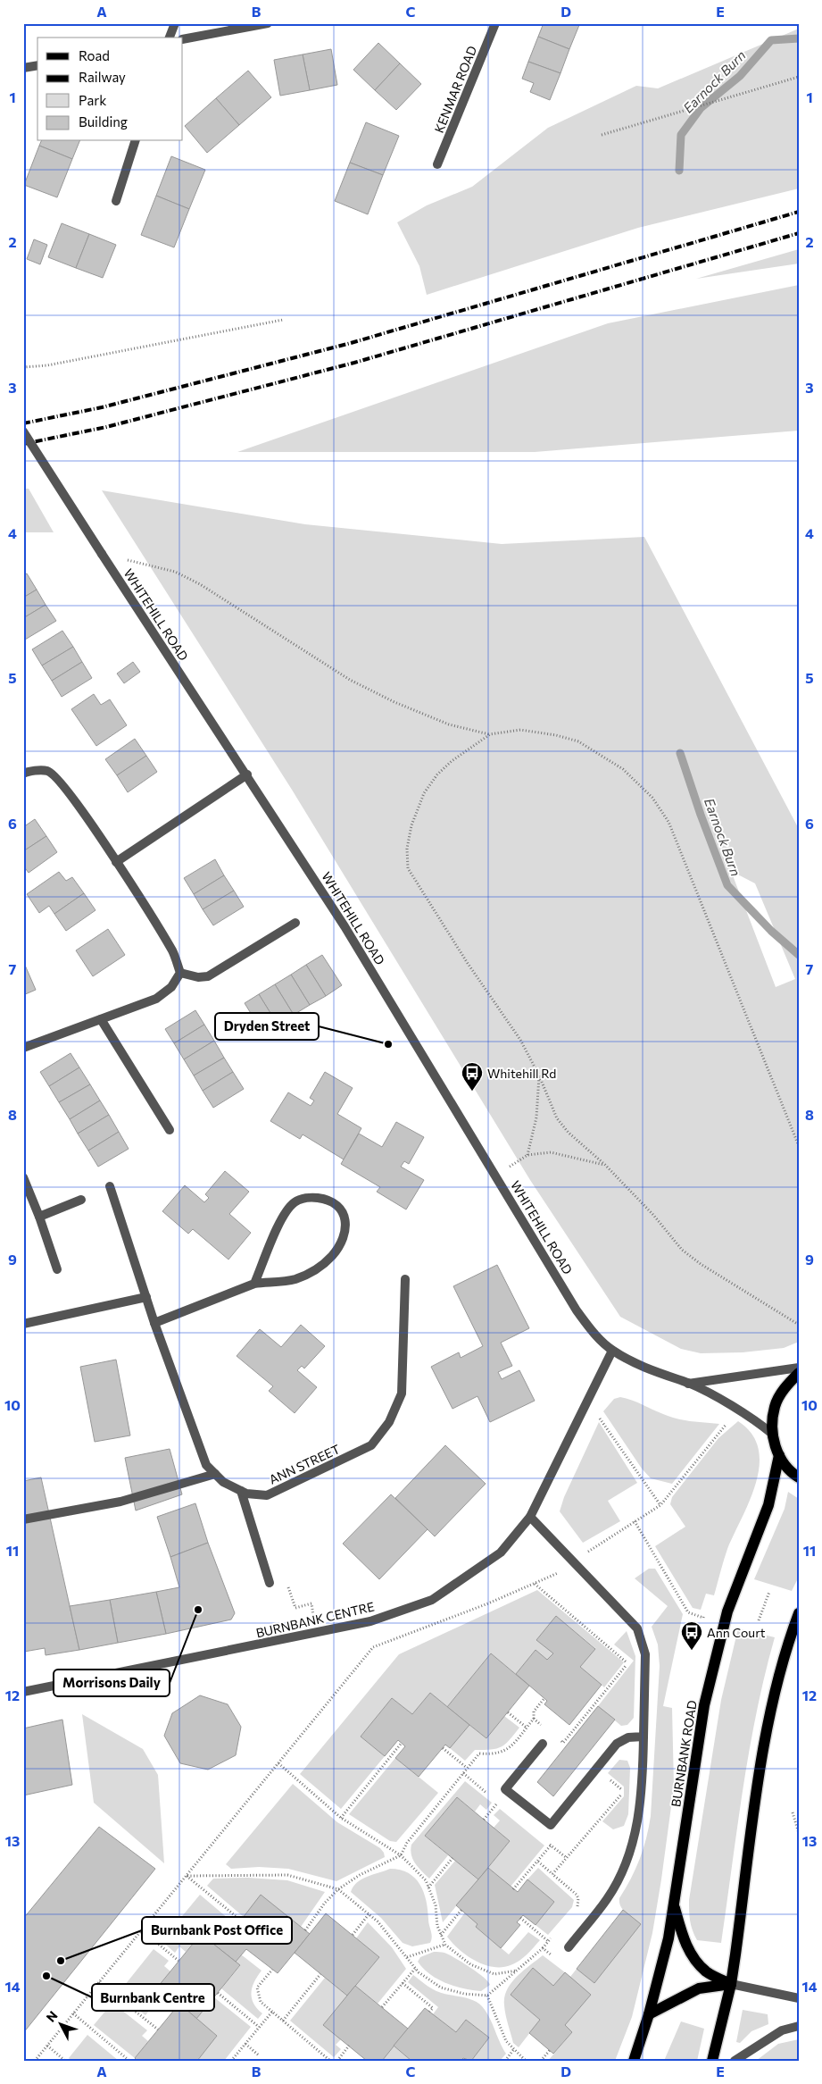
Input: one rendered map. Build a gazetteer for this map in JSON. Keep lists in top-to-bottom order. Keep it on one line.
{"streets":{"main road":["BURNBANK ROAD"],"street":["KENMAR ROAD","WHITEHILL ROAD","ANN STREET","BURNBANK CENTRE"]},"crossings":[["WHITEHILL ROAD","BURNBANK CENTRE"]],"water":["Earnock Burn"],"places":{"other":["Dryden Street","Morrisons Daily","Burnbank Post Office","Burnbank Centre"],"bus stop":["Whitehill Rd","Ann Court"]},"legend":["Road","Railway","Park","Building"],"north":"top left","grid":{"columns":["A","B","C","D","E"],"rows":["1","2","3","4","5","6","7","8","9","10","11","12","13","14"]}}
